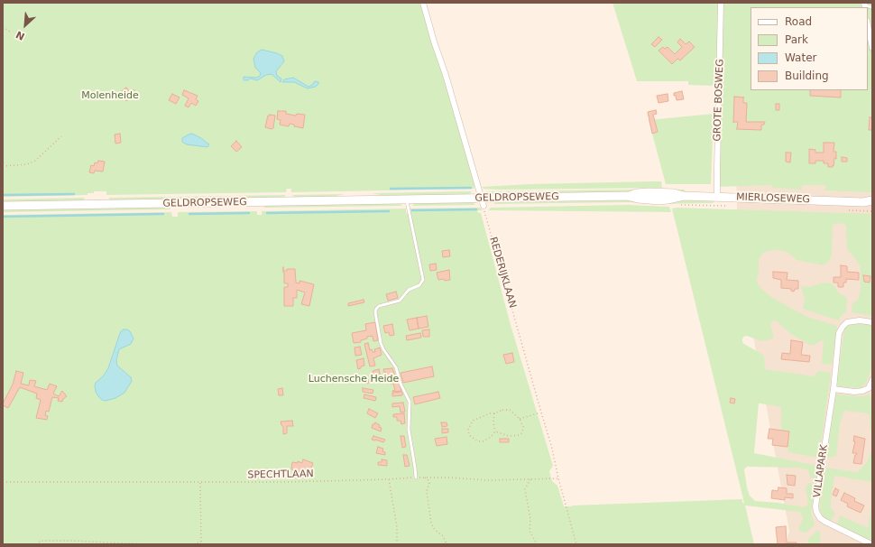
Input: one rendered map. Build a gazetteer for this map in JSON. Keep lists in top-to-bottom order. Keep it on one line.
{"streets":{"main road":["GELDROPSEWEG","MIERLOSEWEG"],"street":["GROTE BOSWEG","VILLAPARK"],"path":["REDERIJKLAAN","SPECHTLAAN"]},"crossings":[["GROTE BOSWEG","MIERLOSEWEG"],["GELDROPSEWEG","MIERLOSEWEG"],["GELDROPSEWEG","REDERIJKLAAN"],["REDERIJKLAAN","SPECHTLAAN"]],"parks":["Molenheide","Luchensche Heide"],"legend":["Road","Park","Water","Building"],"north":"bottom left"}
